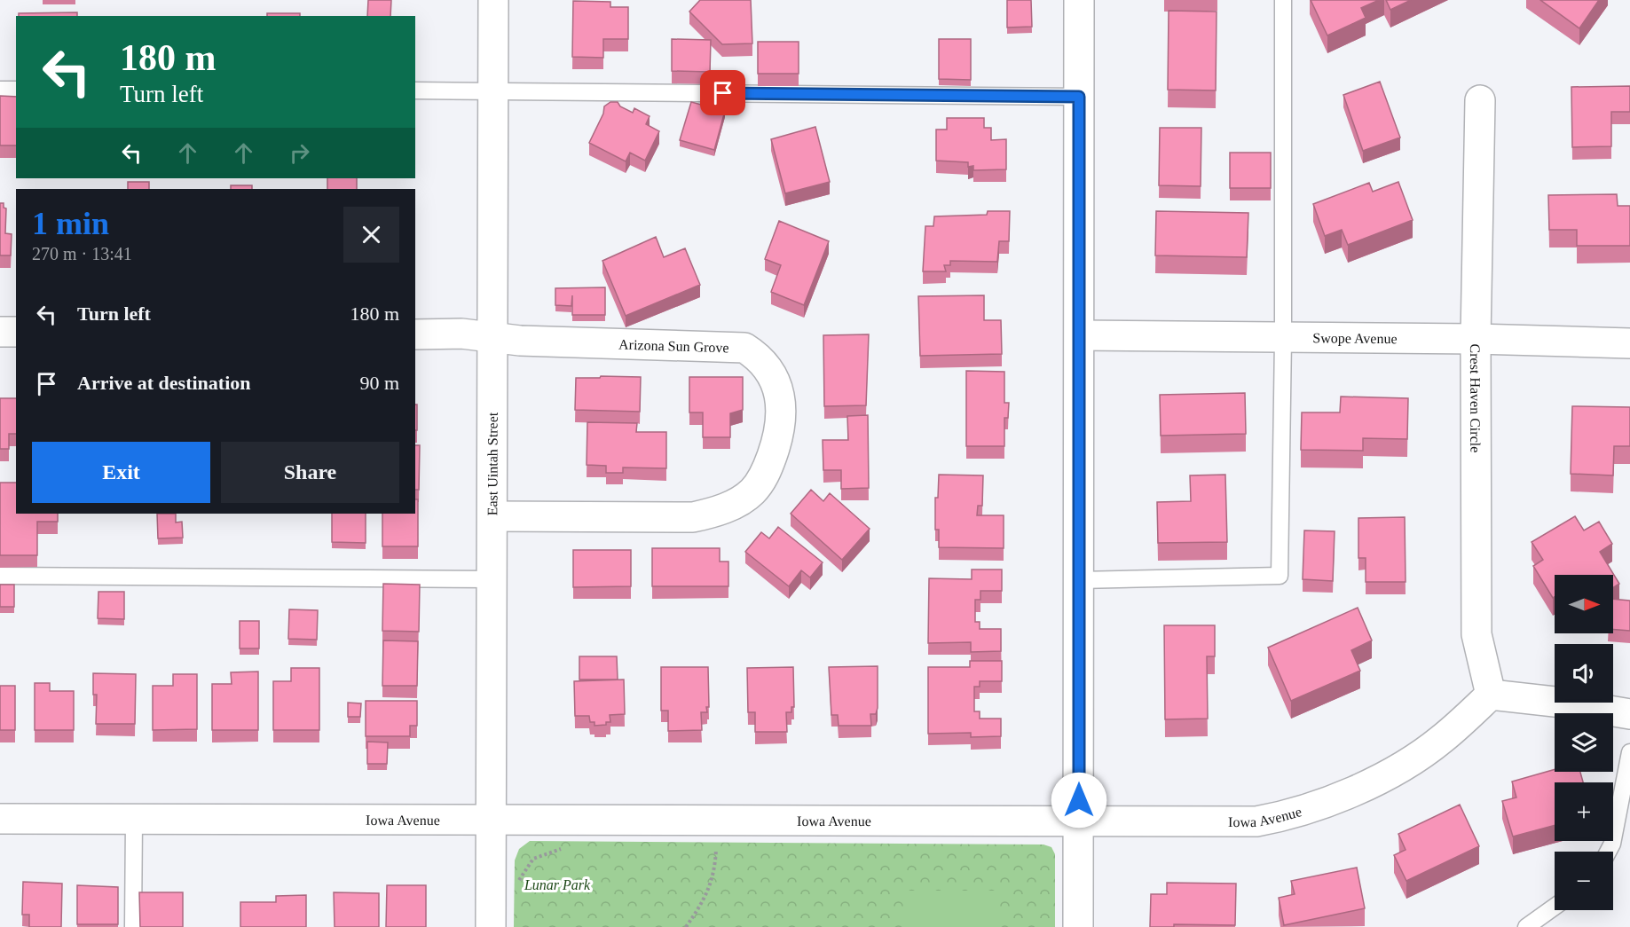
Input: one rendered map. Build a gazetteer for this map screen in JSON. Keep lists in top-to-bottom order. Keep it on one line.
{"streets":{"street":["Swope Avenue","Arizona Sun Grove","Crest Haven Circle","East Uintah Street","Iowa Avenue"]},"crossings":[["Swope Avenue","Crest Haven Circle"],["Arizona Sun Grove","East Uintah Street"],["Crest Haven Circle","Iowa Avenue"],["East Uintah Street","Iowa Avenue"]],"parks":["Lunar Park"],"north":"right","page":{"turn":["180 m","Turn left"],"heading":["1 min","270 m · 13:41"],"list":[{"name":"Turn left","value":"180 m"},{"name":"Arrive at destination","value":"90 m"}],"buttons":["Exit","Share"],"map_buttons":["+","−"]}}
